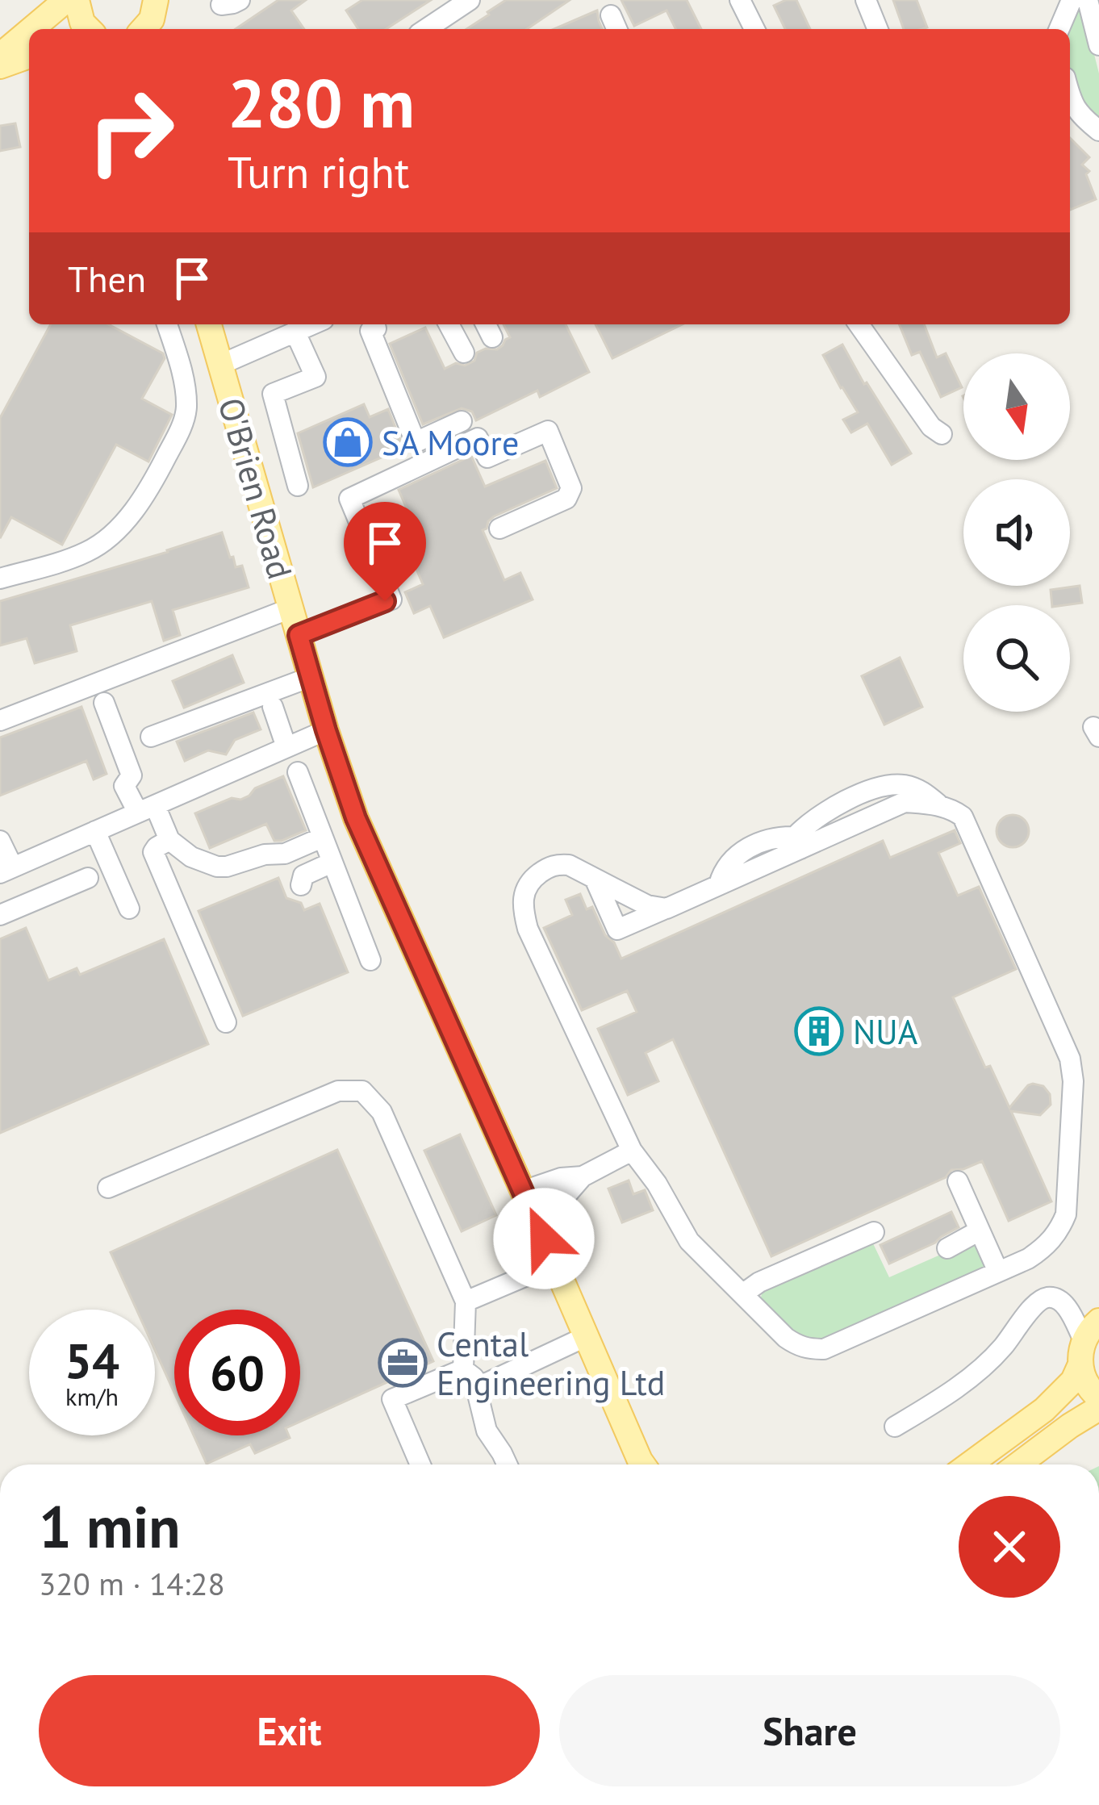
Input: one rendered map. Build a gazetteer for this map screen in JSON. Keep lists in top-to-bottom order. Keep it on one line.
{"streets":{"main road":["O'Brien Road"]},"places":{"shop":["SA Moore"],"building":["NUA"],"office":["Cental Engineering Ltd"]},"north":"bottom","page":{"turn":["280 m","Turn right"],"then":"Then","speed":"54 km/h","limit":"60","heading":["1 min","320 m · 14:28"],"buttons":["Exit","Share"]}}
